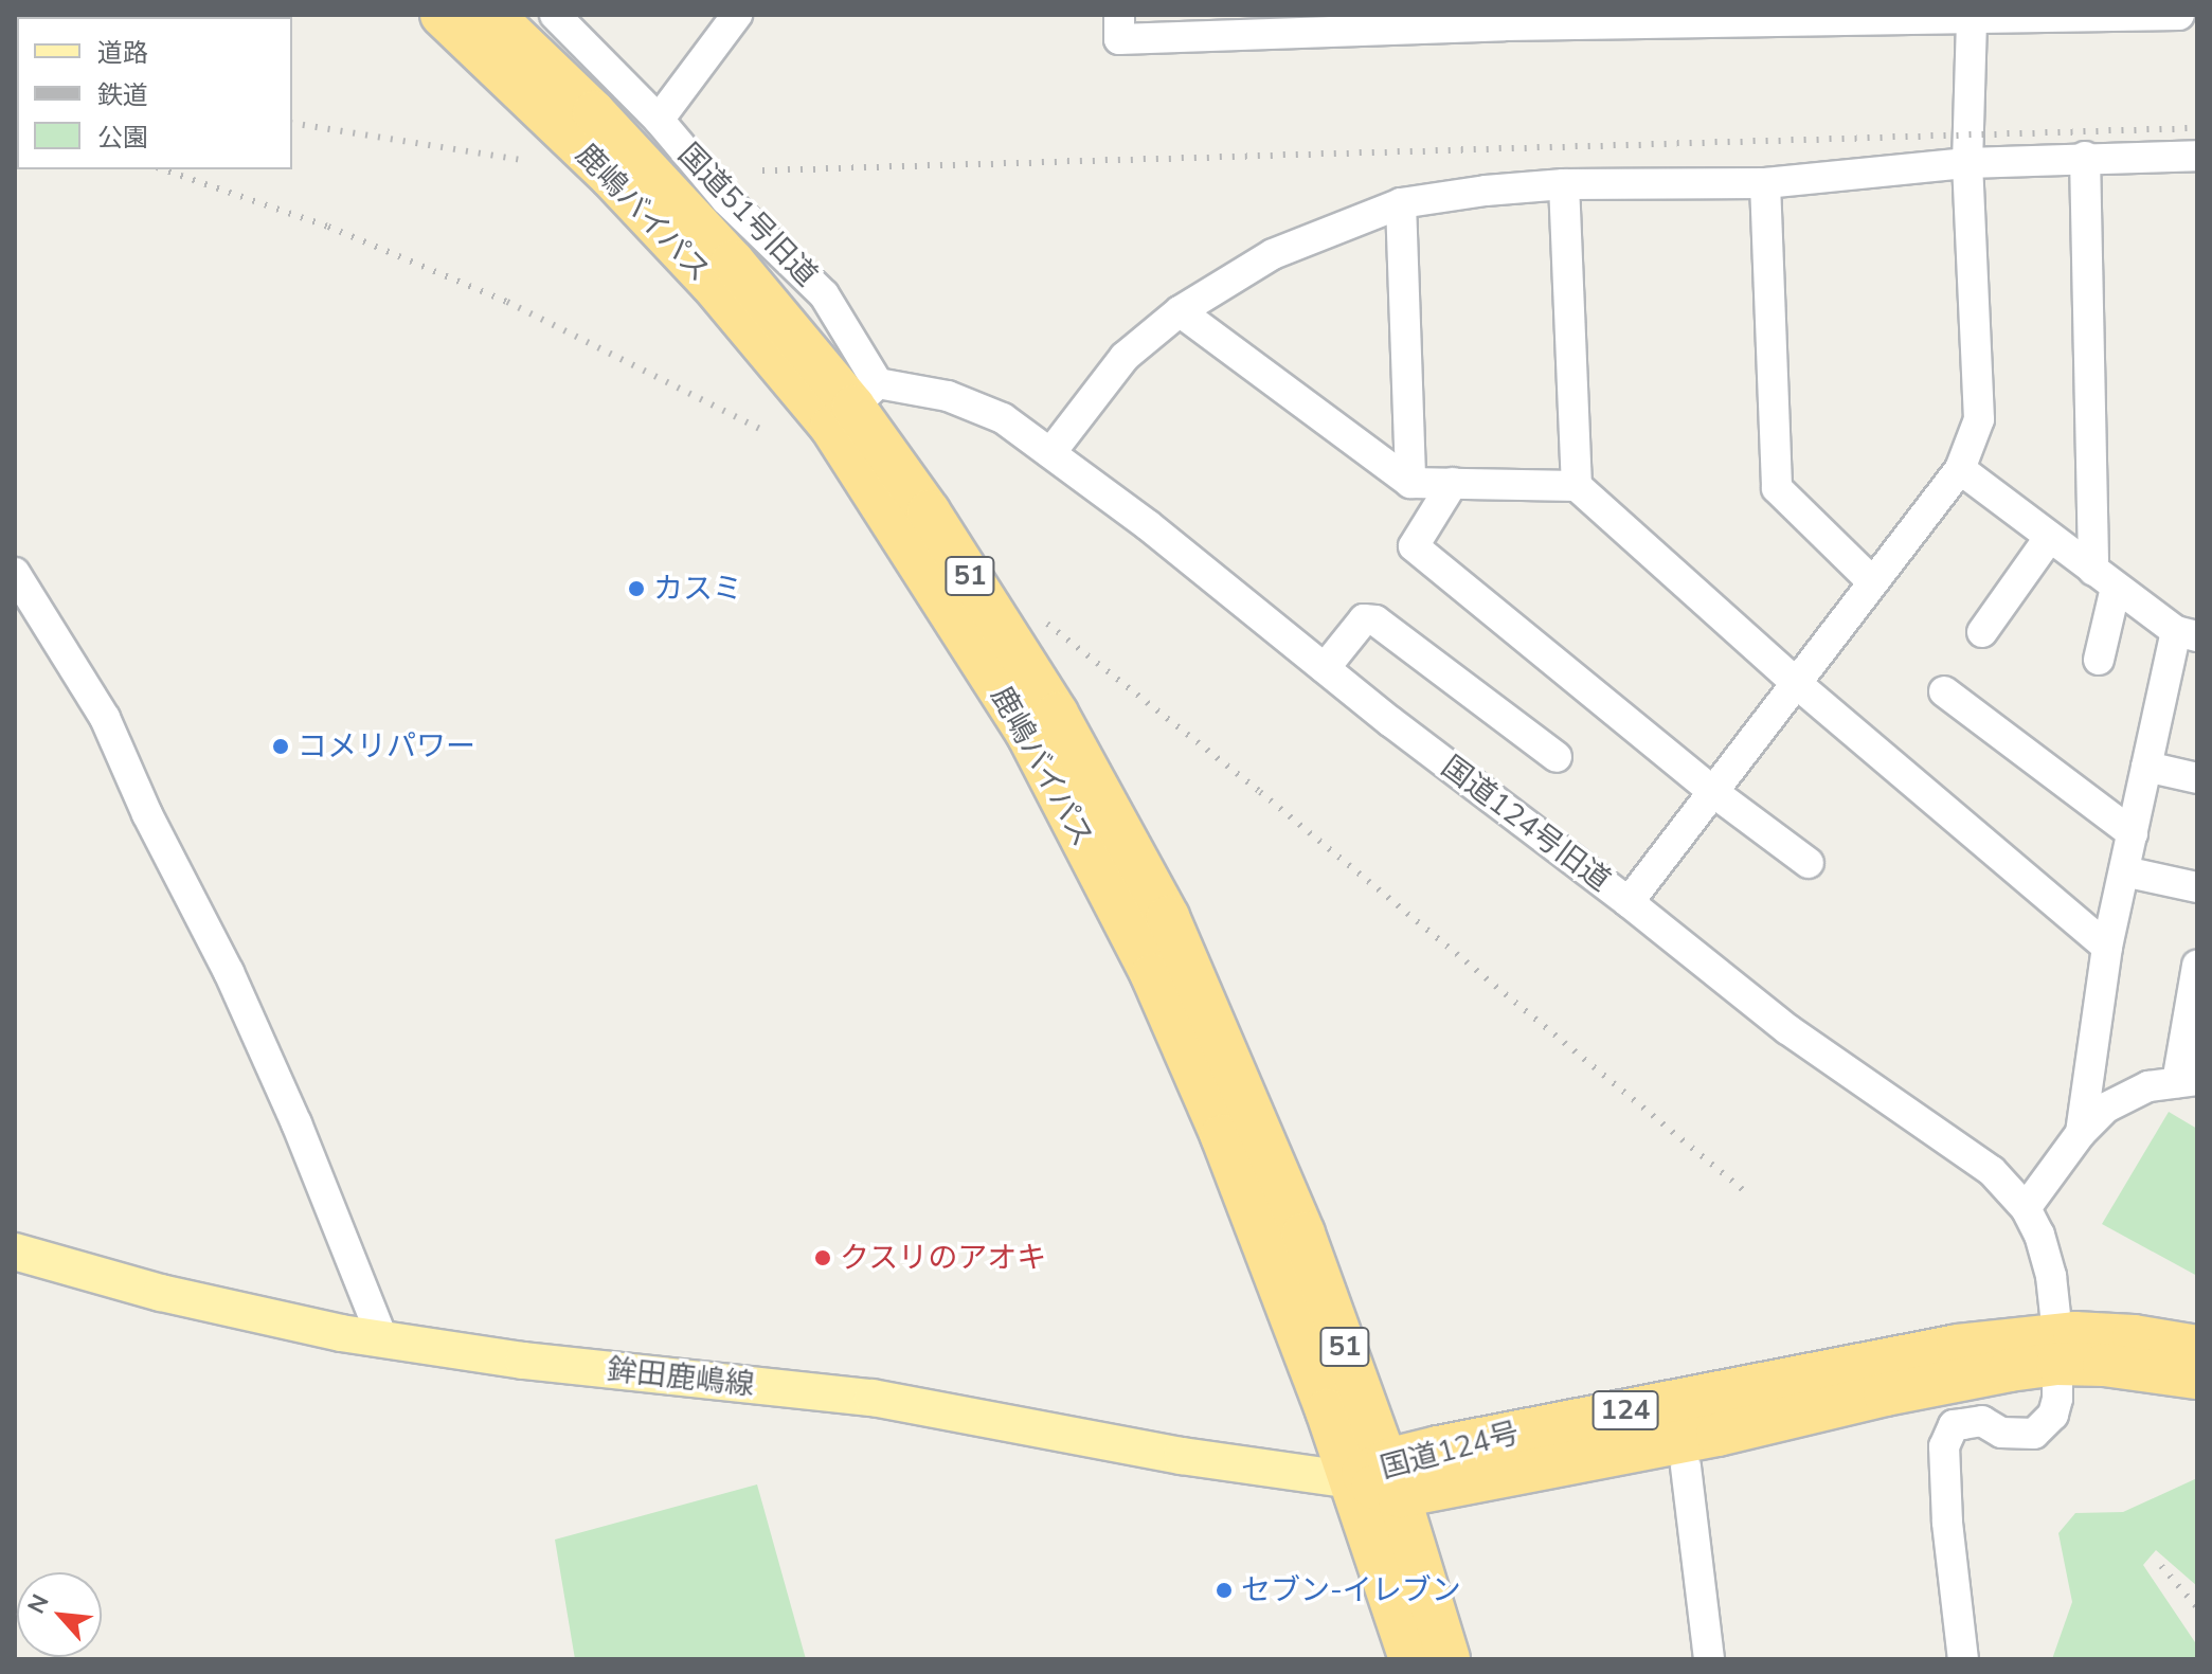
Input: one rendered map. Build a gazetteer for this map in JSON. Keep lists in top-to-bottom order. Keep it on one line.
{"streets":{"highway":["鹿嶋バイパス","51","124","国道124号"],"main road":["鉾田鹿嶋線"],"street":["国道51号旧道","国道124号旧道"]},"crossings":[["鹿嶋バイパス","国道51号旧道"],["鹿嶋バイパス","国道124号旧道"],["鹿嶋バイパス","鉾田鹿嶋線"],["鹿嶋バイパス","国道124号"],["国道51号旧道","国道124号旧道"],["国道124号旧道","国道124号"],["鉾田鹿嶋線","国道124号"]],"places":["カスミ","コメリパワー","クスリのアオキ","セブン-イレブン"],"legend":["道路","鉄道","公園"],"north":"top left"}
